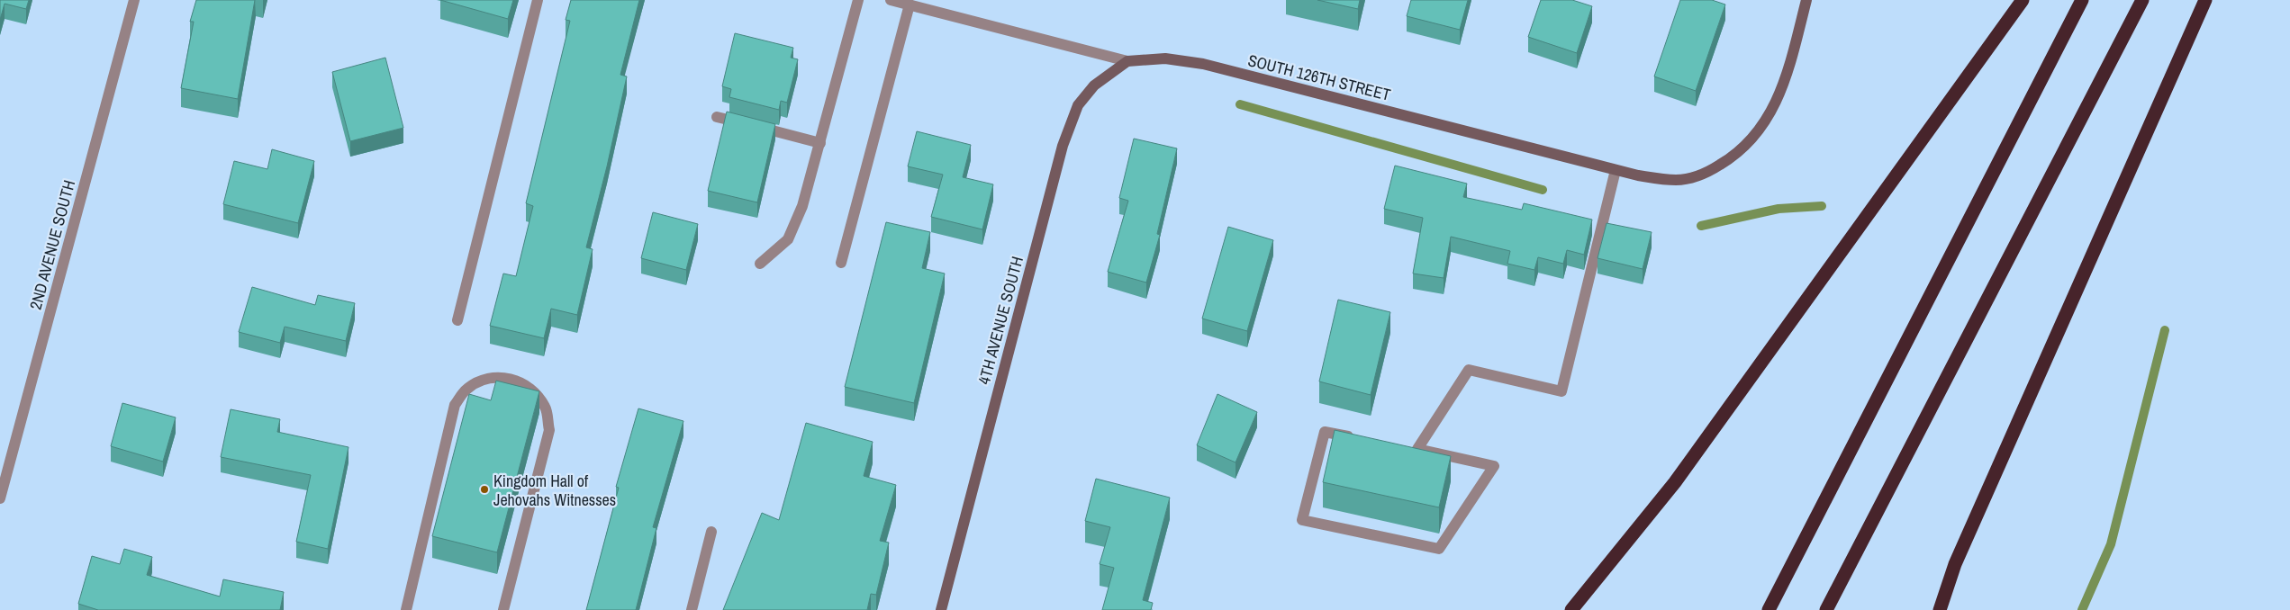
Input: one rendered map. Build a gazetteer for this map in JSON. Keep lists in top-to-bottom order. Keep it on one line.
{"streets":{"street":["SOUTH 126TH STREET","2ND AVENUE SOUTH","4TH AVENUE SOUTH"]},"crossings":[["SOUTH 126TH STREET","4TH AVENUE SOUTH"]],"places":["Kingdom Hall of Jehovahs Witnesses"]}
